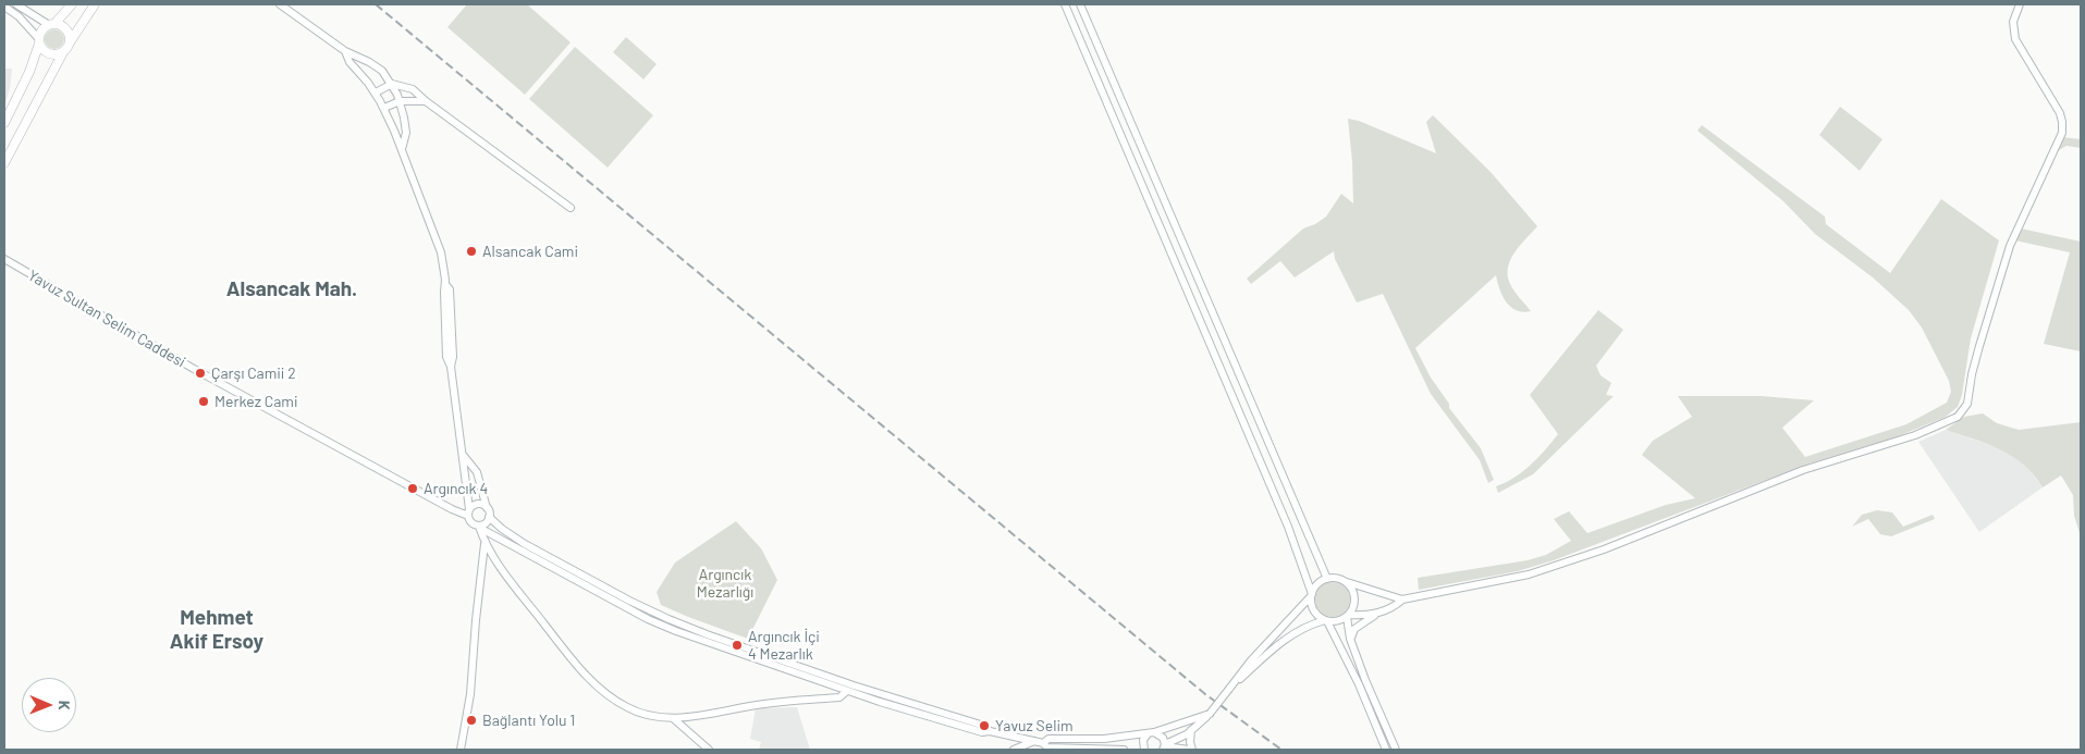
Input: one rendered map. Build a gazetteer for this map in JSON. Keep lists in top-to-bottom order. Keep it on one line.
{"streets":{"street":["Yavuz Sultan Selim Caddesi"]},"districts":["Alsancak Mah.","Mehmet Akif Ersoy"],"parks":["Argıncık Mezarlığı"],"places":["Alsancak Cami","Çarşı Camii 2","Merkez Cami","Argıncık 4","Argıncık İçi 4 Mezarlık","Bağlantı Yolu 1","Yavuz Selim"],"north":"right"}
